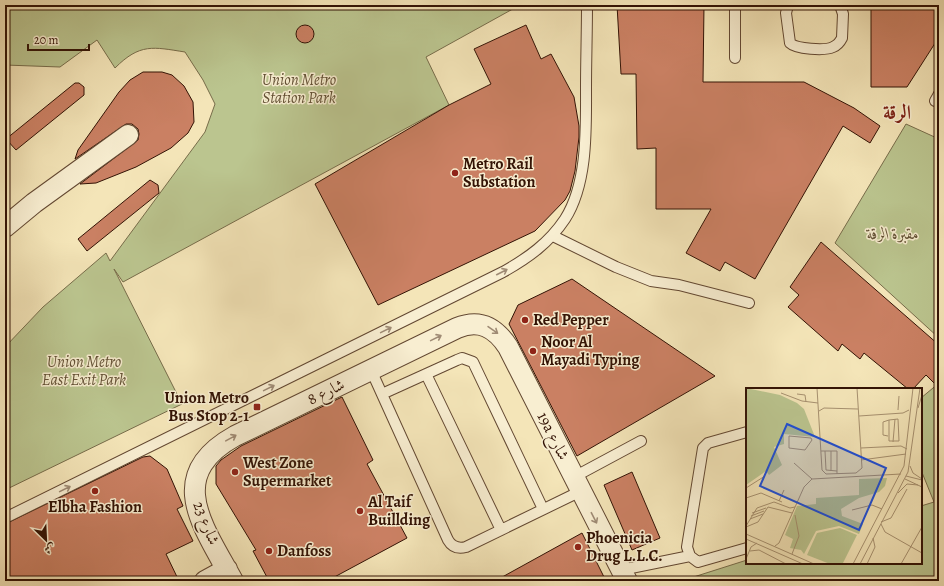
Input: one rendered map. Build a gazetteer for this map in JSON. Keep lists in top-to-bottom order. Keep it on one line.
{"streets":{"street":["شارع 8","19a شارع","شارع 23"]},"crossings":[["شارع 8","19a شارع"],["شارع 8","شارع 23"]],"one_way":["شارع 8","19a شارع"],"districts":["الرقة"],"parks":["Union Metro Station Park","مقبرة الرقة","Union Metro East Exit Park"],"places":{"other":["Metro Rail Substation","Red Pepper","Noor Al Mayadi Typing","West Zone Supermarket","Elbha Fashion","Al Taif Buillding","Phoenicia Drug L.L.C.","Danfoss"],"transit":["Union Metro Bus Stop 2-1"]},"scale_bar":"20 m","north":"bottom right"}
